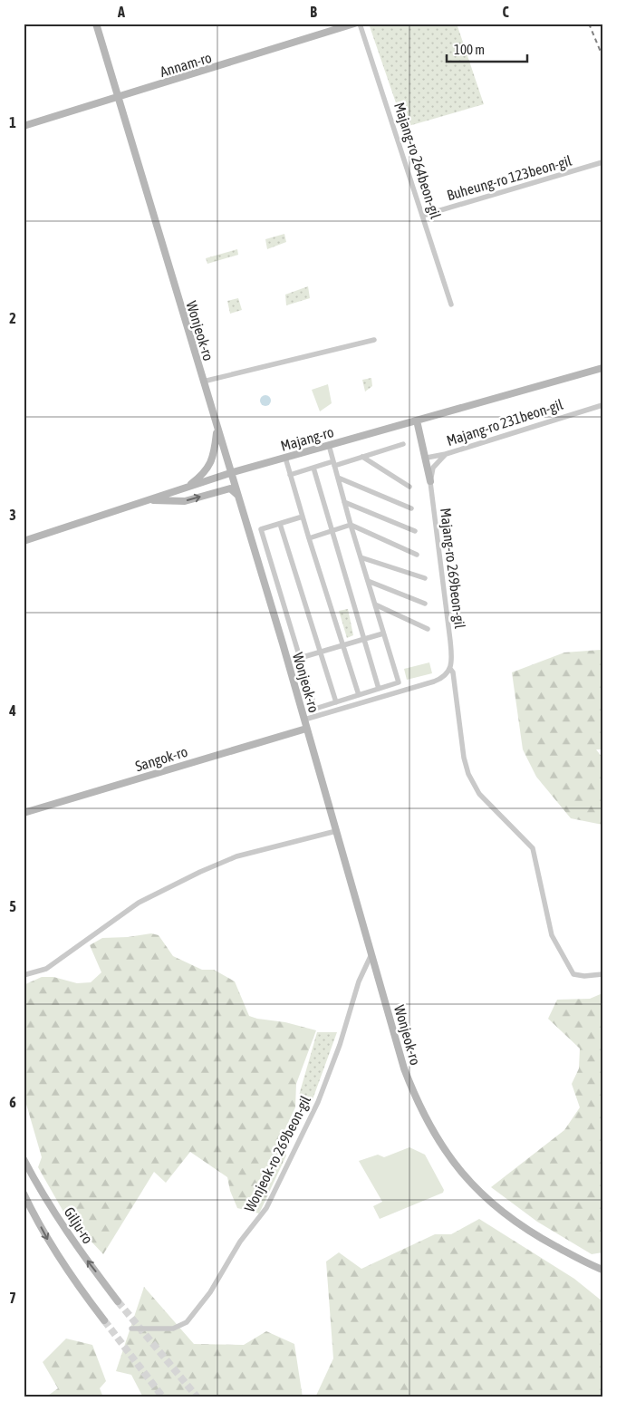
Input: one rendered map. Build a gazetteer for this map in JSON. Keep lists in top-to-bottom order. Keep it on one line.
{"streets":{"main road":["Annam-ro","Wonjeok-ro","Majang-ro","Sangok-ro","Gilju-ro"],"street":["Majang-ro 264beon-gil","Buheung-ro 123beon-gil","Majang-ro 231beon-gil","Majang-ro 269beon-gil","Wonjeok-ro 269beon-gil"]},"crossings":[["Annam-ro","Wonjeok-ro"],["Majang-ro 264beon-gil","Buheung-ro 123beon-gil"],["Wonjeok-ro","Majang-ro"],["Wonjeok-ro","Sangok-ro"],["Wonjeok-ro","Wonjeok-ro 269beon-gil"],["Majang-ro 231beon-gil","Majang-ro 269beon-gil"]],"scale_bar":"100 m","grid":{"columns":["A","B","C"],"rows":["1","2","3","4","5","6","7"]}}
